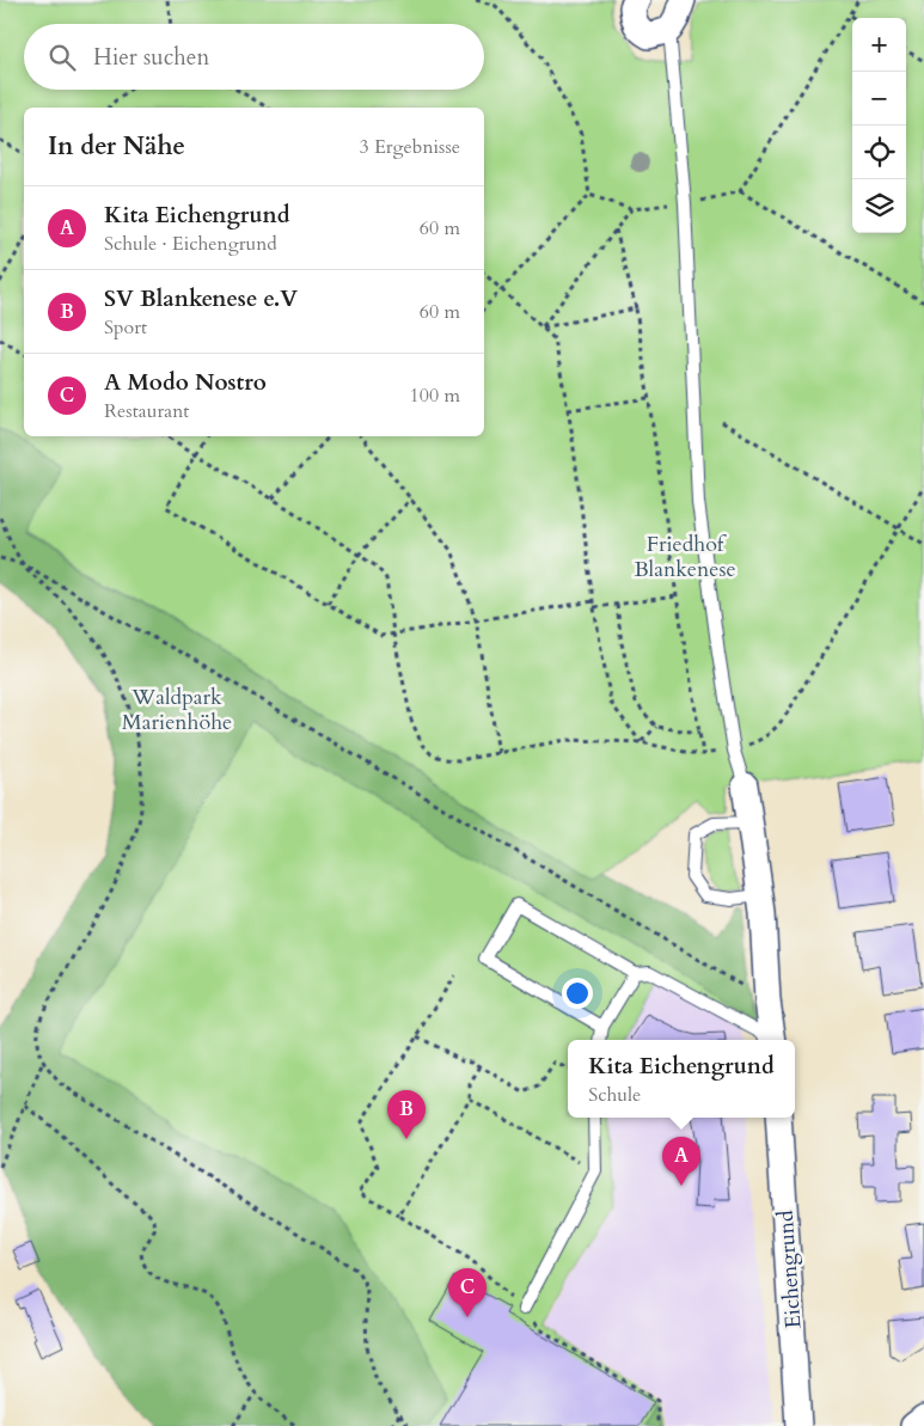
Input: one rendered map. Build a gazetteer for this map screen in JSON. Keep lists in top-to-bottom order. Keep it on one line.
{"streets":{"street":["Eichengrund"]},"parks":["Friedhof Blankenese","Waldpark Marienhöhe"],"page":{"map_buttons":["+","−"],"search":"Hier suchen","heading":["In der Nähe","3 Ergebnisse"],"list":[{"mark":"A","name":"Kita Eichengrund","note":"Schule · Eichengrund","value":"60 m"},{"mark":"B","name":"SV Blankenese e.V","note":"Sport","value":"60 m"},{"mark":"C","name":"A Modo Nostro","note":"Restaurant","value":"100 m"}],"popup":["Kita Eichengrund","Schule"],"pins":["B","A","C"]}}
